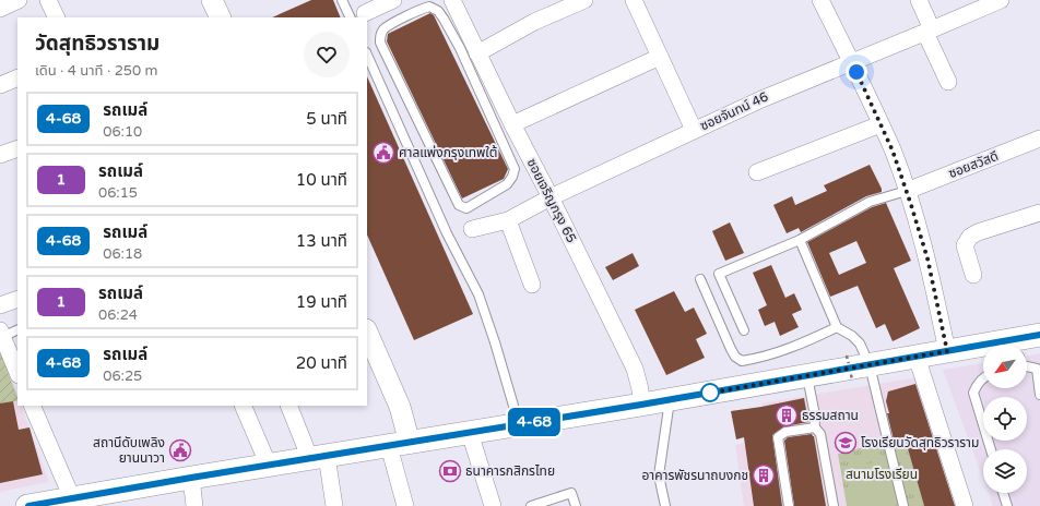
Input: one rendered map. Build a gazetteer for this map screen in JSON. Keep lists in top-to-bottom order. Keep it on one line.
{"streets":{"street":["ซอยจันทน์ 46","ซอยสวัสดี","ซอยเจริญกรุง 65"]},"crossings":[["ซอยจันทน์ 46","ซอยเจริญกรุง 65"]],"parks":["สนามโรงเรียน"],"places":{"public building":["ศาลแพ่งกรุงเทพใต้","สถานีดับเพลิง ยานนาวา"],"building":["ธรรมสถาน","อาคารพัชรนาถบงกช"],"school or university":["โรงเรียนวัดสุทธิวราราม"],"bank":["ธนาคารกสิกรไทย"]},"lines":["bus line 4-68"],"north":"bottom left","page":{"on_map":"4-68","heading":["วัดสุทธิวราราม","เดิน · 4 นาที · 250 m"],"list":[{"mark":"4-68","name":"รถเมล์","note":"06:10","value":"5 นาที"},{"mark":"1","name":"รถเมล์","note":"06:15","value":"10 นาที"},{"mark":"4-68","name":"รถเมล์","note":"06:18","value":"13 นาที"},{"mark":"1","name":"รถเมล์","note":"06:24","value":"19 นาที"},{"mark":"4-68","name":"รถเมล์","note":"06:25","value":"20 นาที"}]}}
